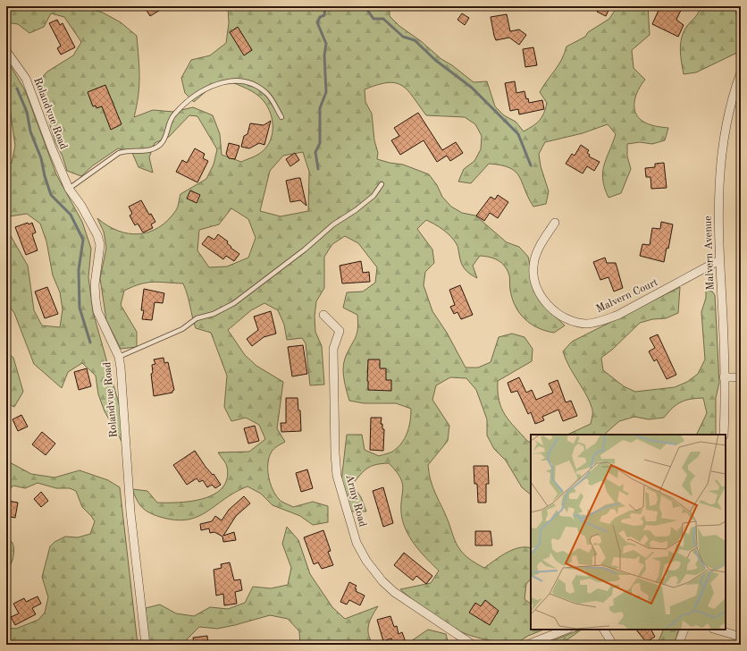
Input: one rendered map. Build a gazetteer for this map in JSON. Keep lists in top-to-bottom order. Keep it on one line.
{"streets":{"street":["Rolandvue Road","Malvern Avenue","Malvern Court","Army Road"]},"crossings":[["Malvern Avenue","Malvern Court"]]}
